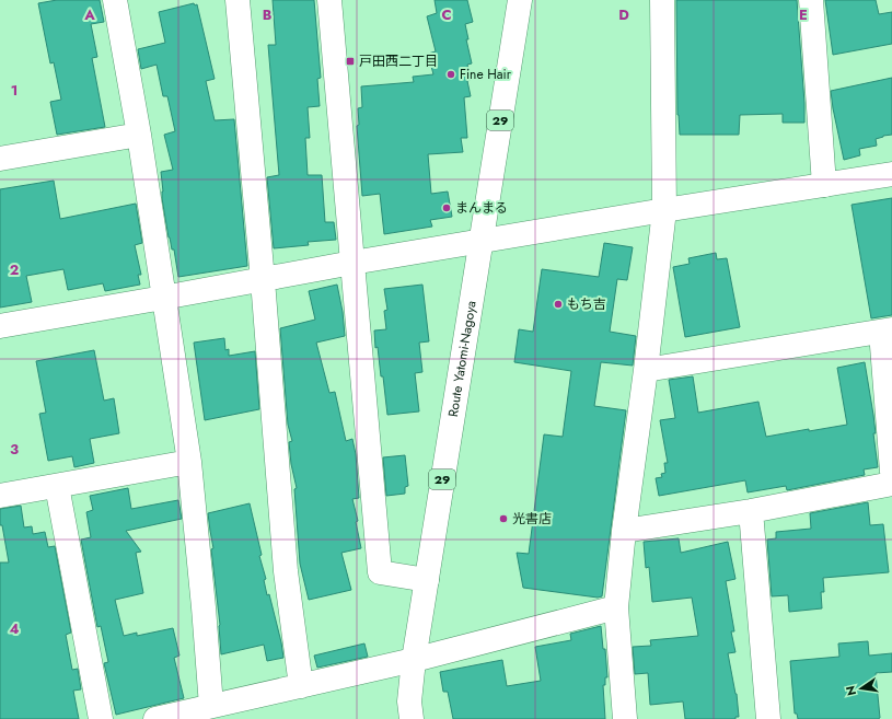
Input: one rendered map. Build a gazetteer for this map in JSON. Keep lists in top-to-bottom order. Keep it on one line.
{"streets":{"street":["29","Route Yatomi-Nagoya"]},"places":{"transit":["戸田西二丁目"],"other":["Fine Hair","まんまる","もち吉","光書店"]},"north":"left","grid":{"columns":["A","B","C","D","E"],"rows":["1","2","3","4"]}}
